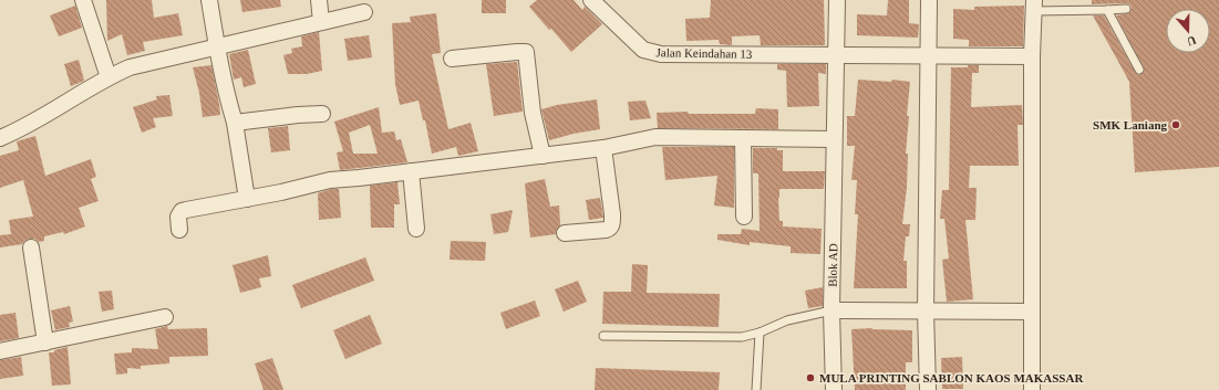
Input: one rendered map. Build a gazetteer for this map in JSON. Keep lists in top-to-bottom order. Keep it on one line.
{"streets":{"street":["Jalan Keindahan 13","Blok AD"]},"crossings":[["Jalan Keindahan 13","Blok AD"]],"places":["SMK Laniang","MULA PRINTING SABLON KAOS MAKASSAR"],"north":"bottom"}
